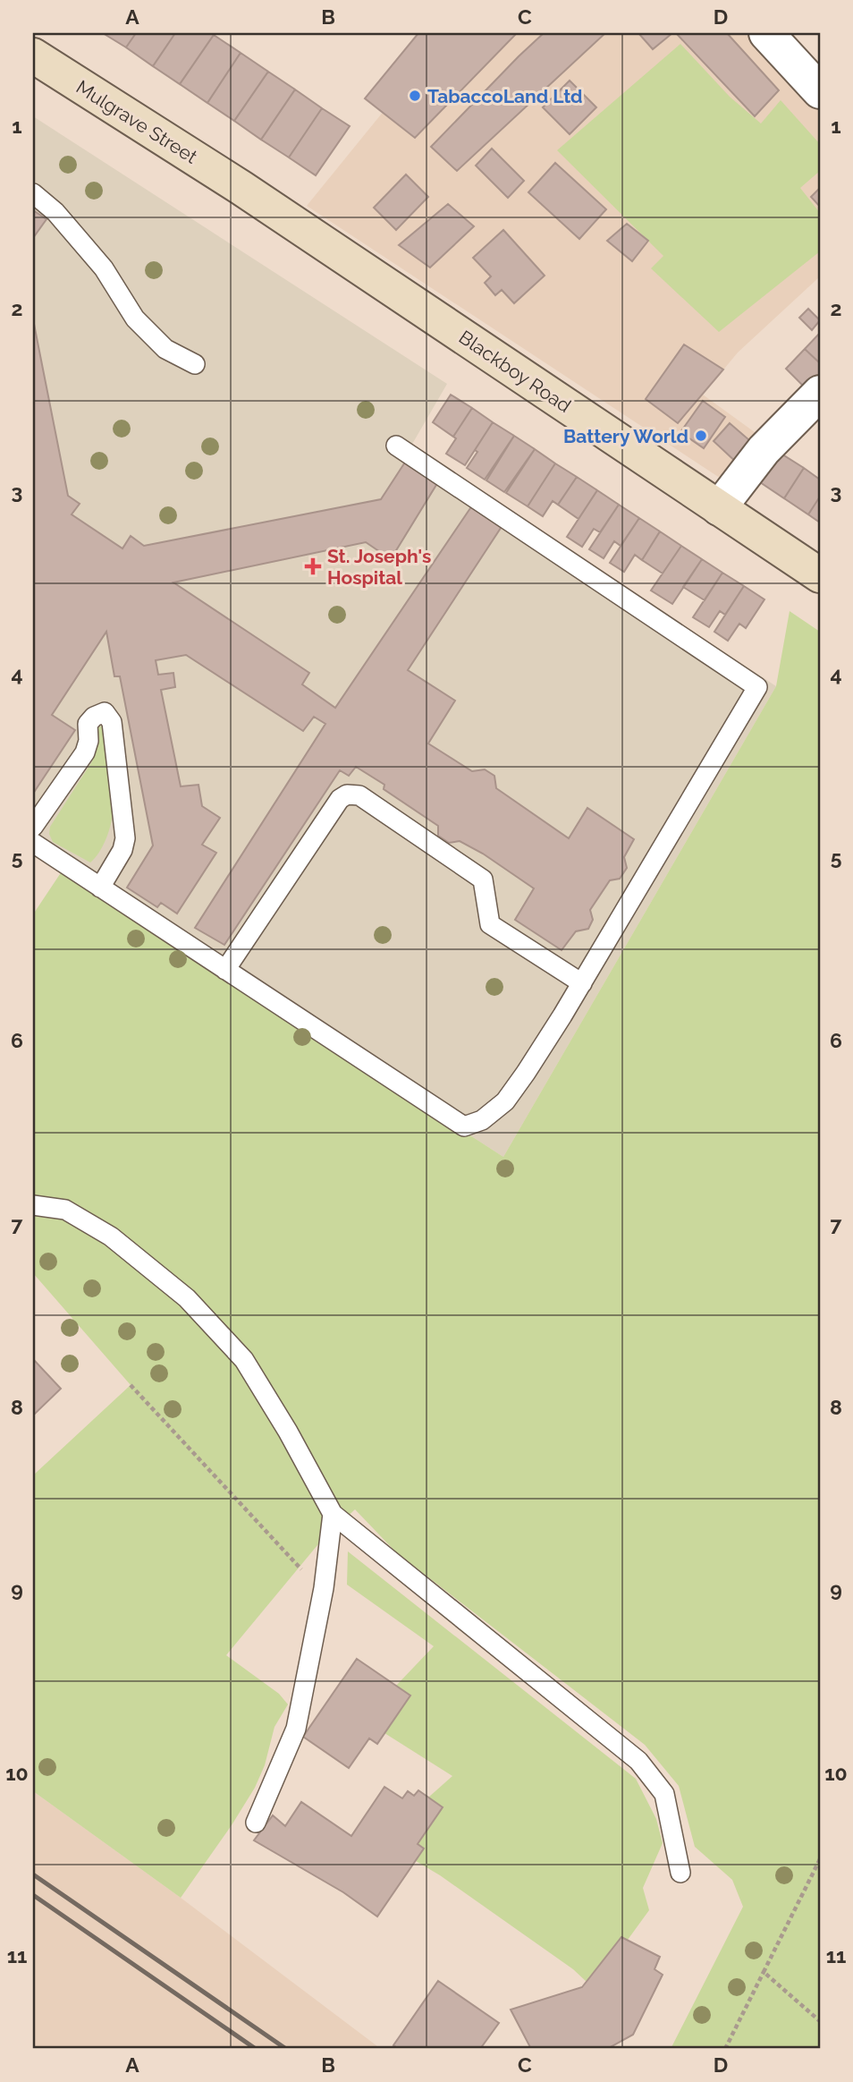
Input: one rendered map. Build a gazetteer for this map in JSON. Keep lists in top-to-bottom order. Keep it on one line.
{"streets":{"main road":["Mulgrave Street","Blackboy Road"]},"crossings":[["Mulgrave Street","Blackboy Road"]],"places":{"other":["TabaccoLand Ltd","Battery World"],"health":["St. Joseph's Hospital"]},"grid":{"columns":["A","B","C","D"],"rows":["1","2","3","4","5","6","7","8","9","10","11"]}}
